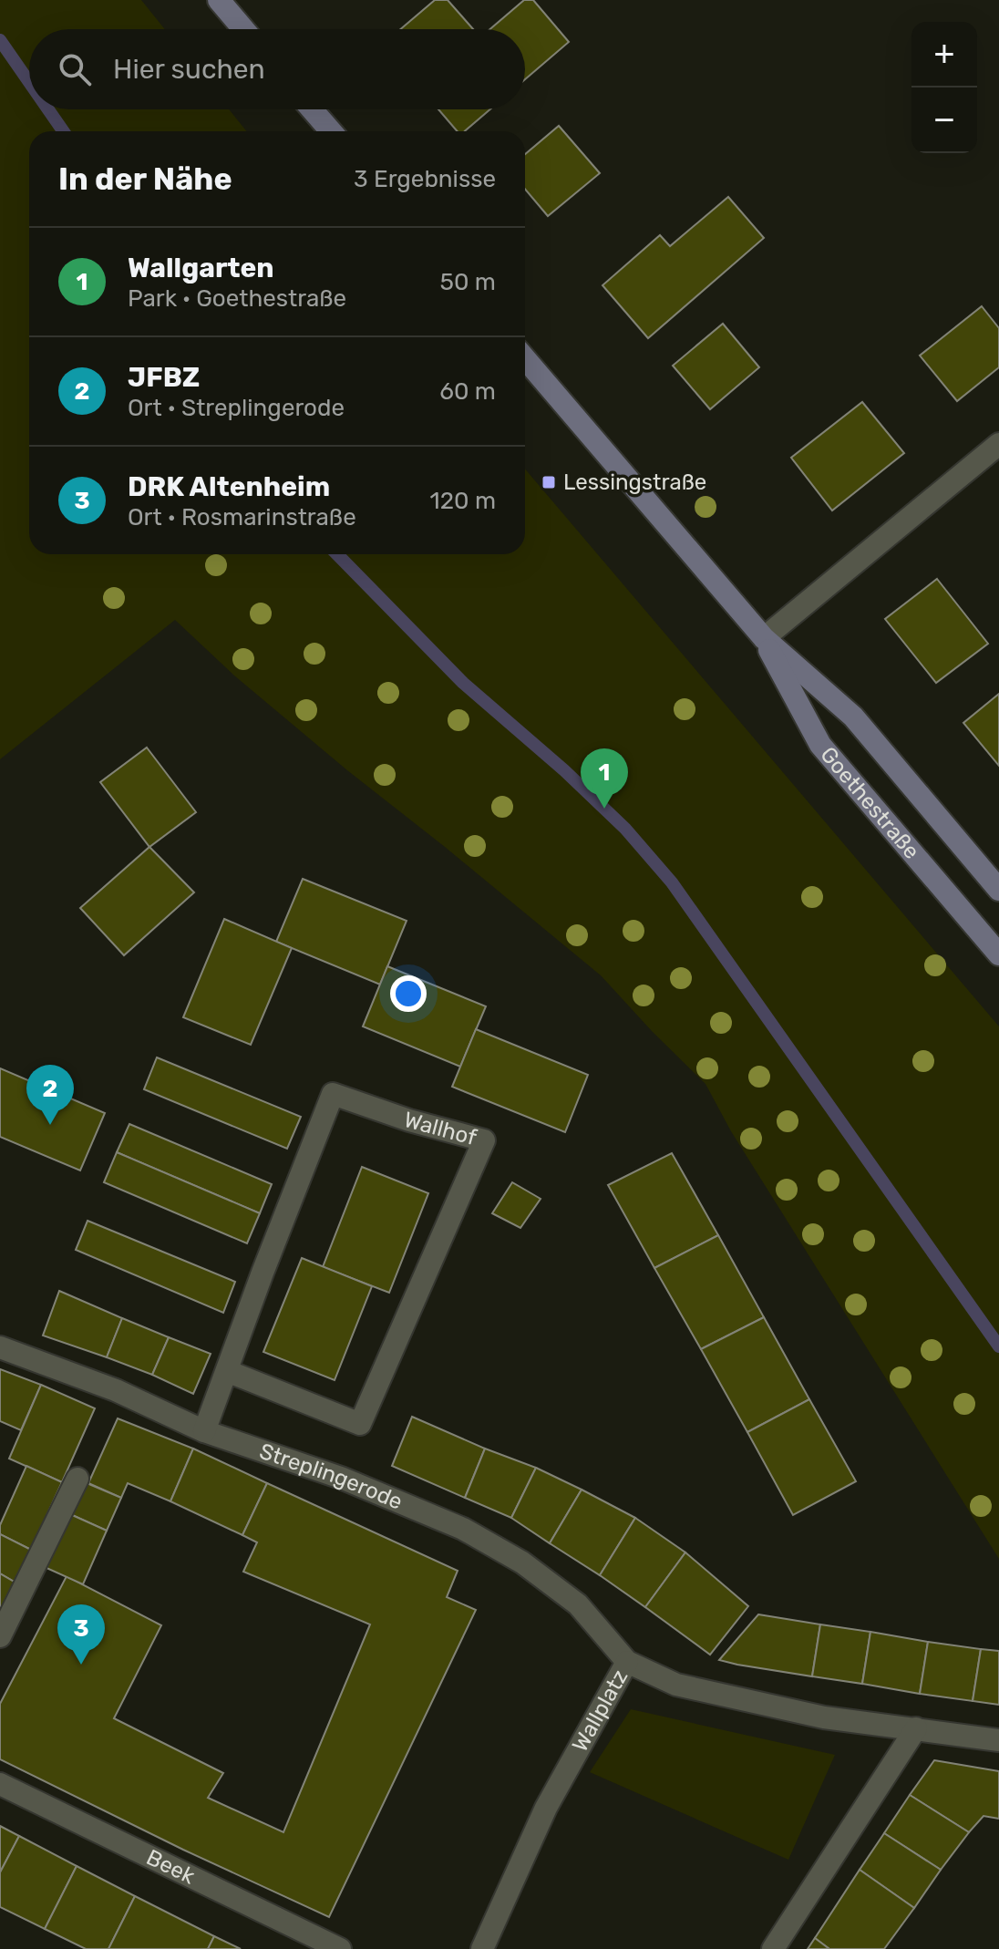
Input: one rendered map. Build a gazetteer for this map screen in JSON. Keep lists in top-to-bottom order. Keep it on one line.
{"streets":{"main road":["Goethestraße"],"street":["Wallhof","Streplingerode","Wallplatz","Beek"]},"crossings":[["Wallhof","Streplingerode"],["Streplingerode","Wallplatz"]],"places":{"transit":["Lessingstraße"]},"page":{"map_buttons":["+","−"],"search":"Hier suchen","heading":["In der Nähe","3 Ergebnisse"],"list":[{"mark":"1","name":"Wallgarten","note":"Park · Goethestraße","value":"50 m"},{"mark":"2","name":"JFBZ","note":"Ort · Streplingerode","value":"60 m"},{"mark":"3","name":"DRK Altenheim","note":"Ort · Rosmarinstraße","value":"120 m"}],"pins":["1","2","3"]}}
